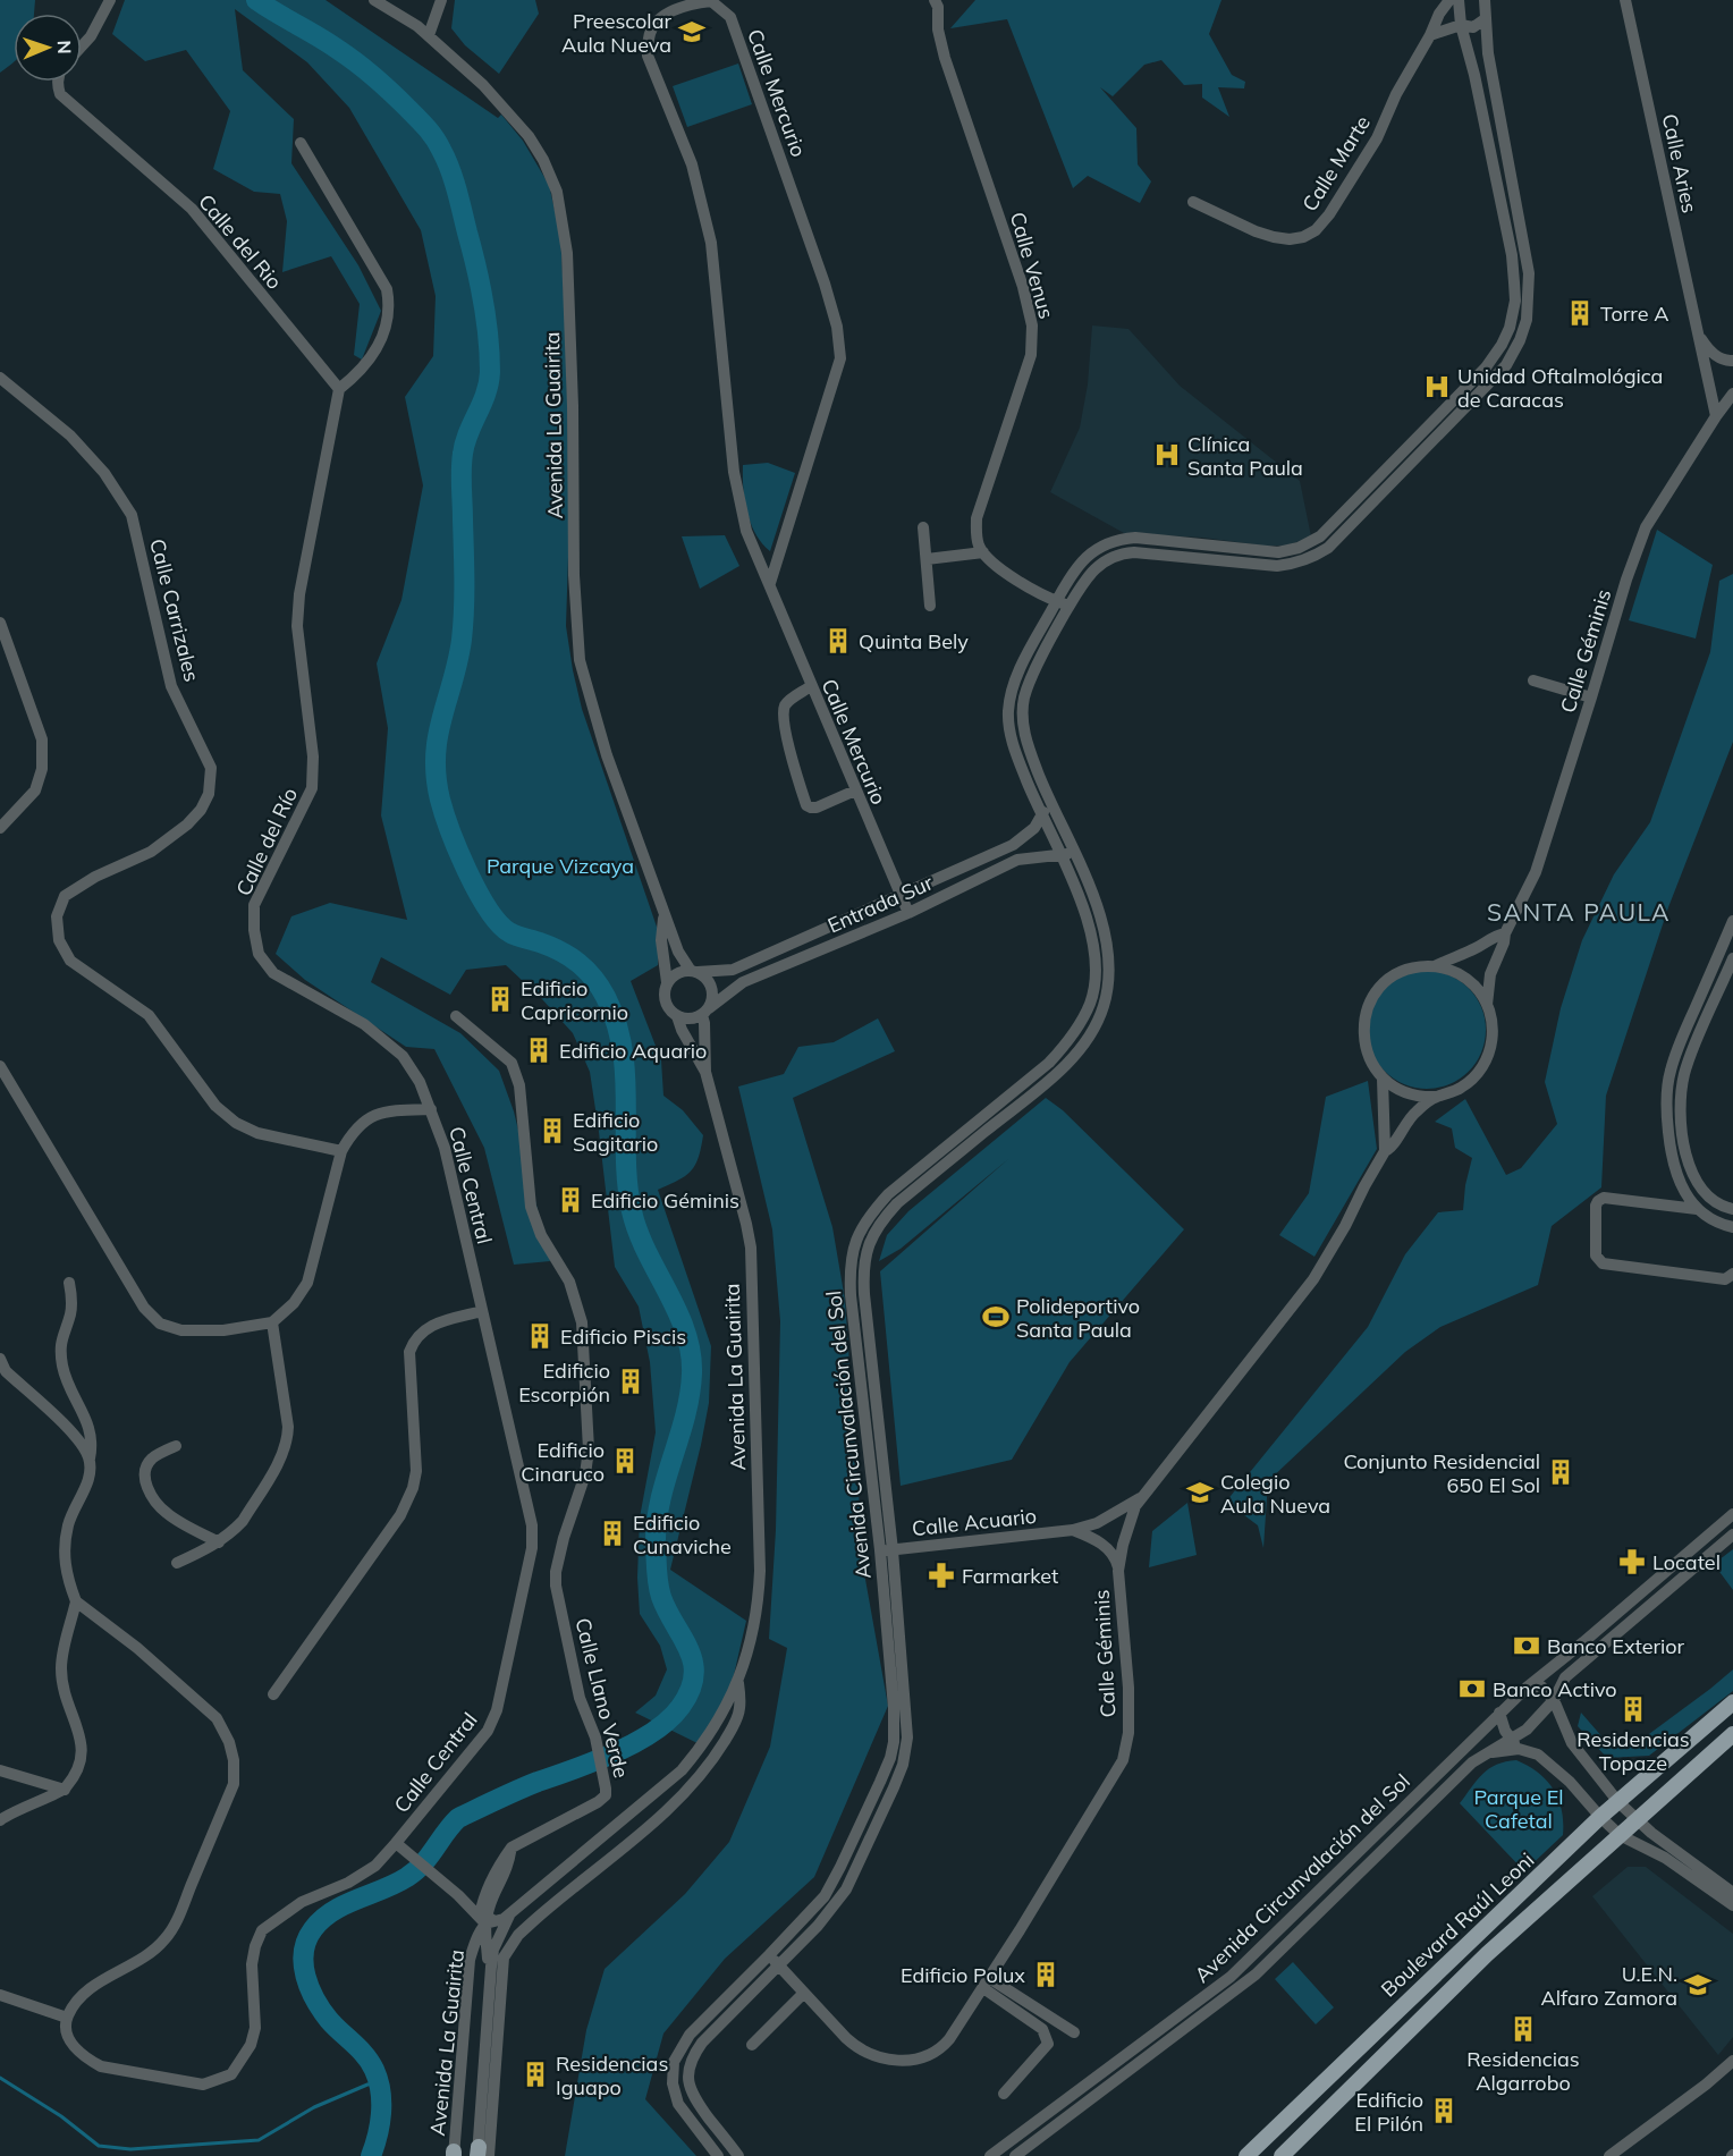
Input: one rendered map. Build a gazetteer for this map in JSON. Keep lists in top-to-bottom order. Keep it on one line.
{"streets":{"main road":["Boulevard Raúl Leoni"],"street":["Calle Mercurio","Calle Marte","Calle Aries","Calle del Rio","Calle Venus","Avenida La Guairita","Calle Carrizales","Calle Géminis","Calle del Río","Entrada Sur","Calle Central","Avenida Circunvalación del Sol","Calle Acuario","Calle Llano Verde"]},"crossings":[["Calle Mercurio","Entrada Sur"],["Calle Aries","Calle Géminis"],["Calle del Rio","Calle del Río"],["Avenida La Guairita","Entrada Sur"],["Avenida La Guairita","Calle Central"],["Avenida La Guairita","Calle Llano Verde"],["Calle Carrizales","Calle Central"],["Calle Géminis","Avenida Circunvalación del Sol"],["Calle Géminis","Calle Acuario"],["Calle del Río","Calle Central"],["Entrada Sur","Avenida Circunvalación del Sol"],["Calle Central","Calle Llano Verde"],["Avenida Circunvalación del Sol","Calle Acuario"]],"districts":["SANTA PAULA"],"parks":["Parque Vizcaya","Parque El Cafetal"],"places":{"school or university":["Preescolar Aula Nueva","Colegio Aula Nueva","U.E.N. Alfaro Zamora"],"building":["Torre A","Quinta Bely","Edificio Capricornio","Edificio Aquario","Edificio Sagitario","Edificio Géminis","Edificio Piscis","Edificio Escorpión","Edificio Cinaruco","Conjunto Residencial 650 El Sol","Edificio Cunaviche","Residencias Topaze","Edificio Polux","Residencias Algarrobo","Residencias Iguapo","Edificio El Pilón"],"hospital":["Unidad Oftalmológica de Caracas","Clínica Santa Paula"],"sports":["Polideportivo Santa Paula"],"pharmacy":["Locatel","Farmarket"],"bank":["Banco Exterior","Banco Activo"]},"north":"right"}
